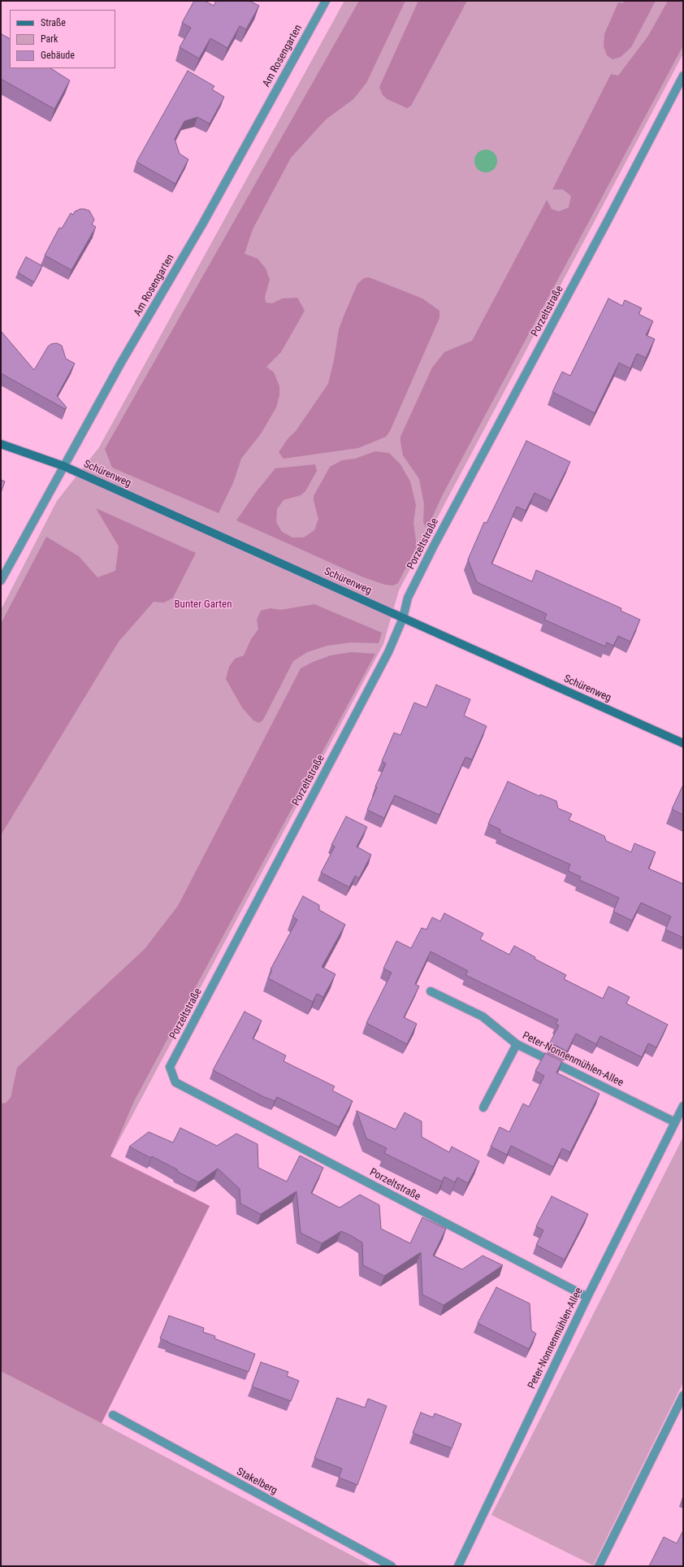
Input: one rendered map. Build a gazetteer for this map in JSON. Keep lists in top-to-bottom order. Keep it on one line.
{"streets":{"main road":["Schürenweg"],"street":["Am Rosengarten","Porzeltstraße","Peter-Nonnenmühlen-Allee","Stakelberg"]},"crossings":[["Am Rosengarten","Schürenweg"],["Porzeltstraße","Schürenweg"],["Porzeltstraße","Peter-Nonnenmühlen-Allee"]],"parks":["Bunter Garten"],"legend":["Straße","Park","Gebäude"]}
